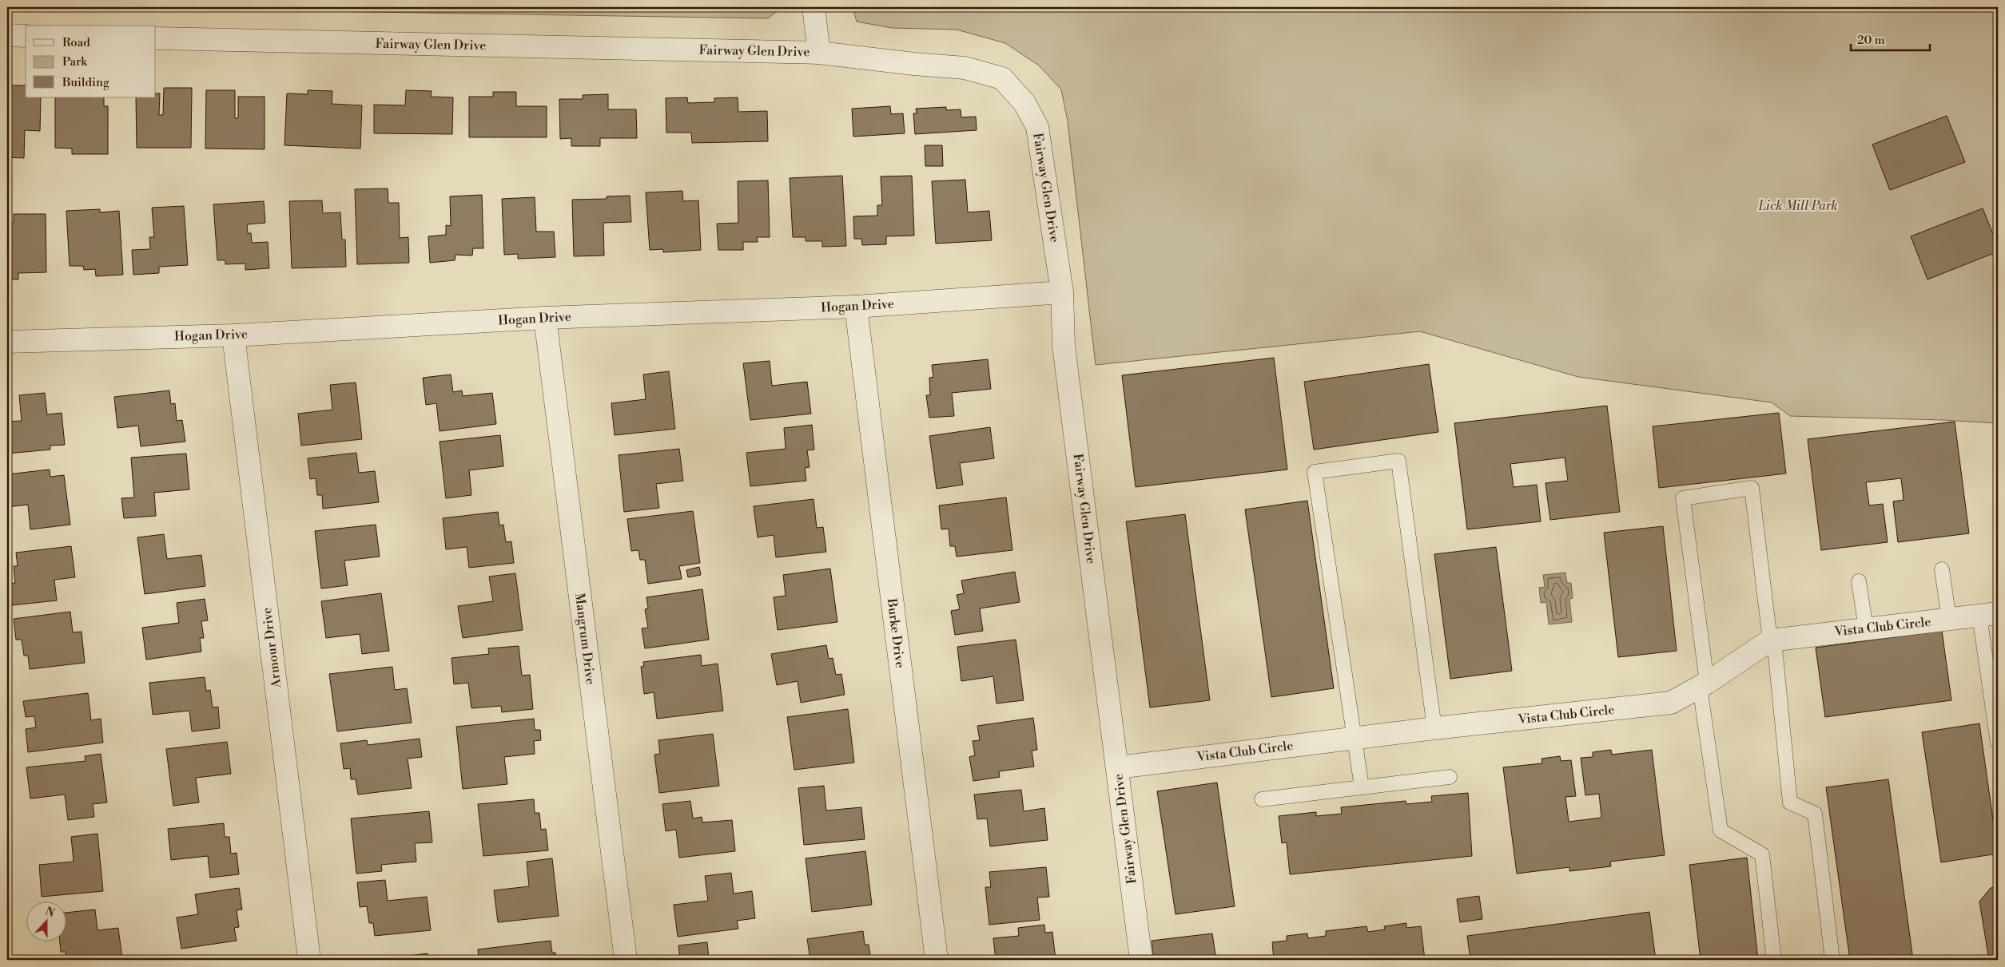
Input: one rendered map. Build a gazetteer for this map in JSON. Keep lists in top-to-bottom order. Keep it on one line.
{"streets":{"street":["Fairway Glen Drive","Hogan Drive","Vista Club Circle","Burke Drive","Mangrum Drive","Armour Drive"]},"crossings":[["Fairway Glen Drive","Hogan Drive"],["Fairway Glen Drive","Vista Club Circle"],["Hogan Drive","Burke Drive"],["Hogan Drive","Mangrum Drive"],["Hogan Drive","Armour Drive"]],"parks":["Lick Mill Park"],"legend":["Road","Park","Building"],"scale_bar":"20 m","north":"top"}
